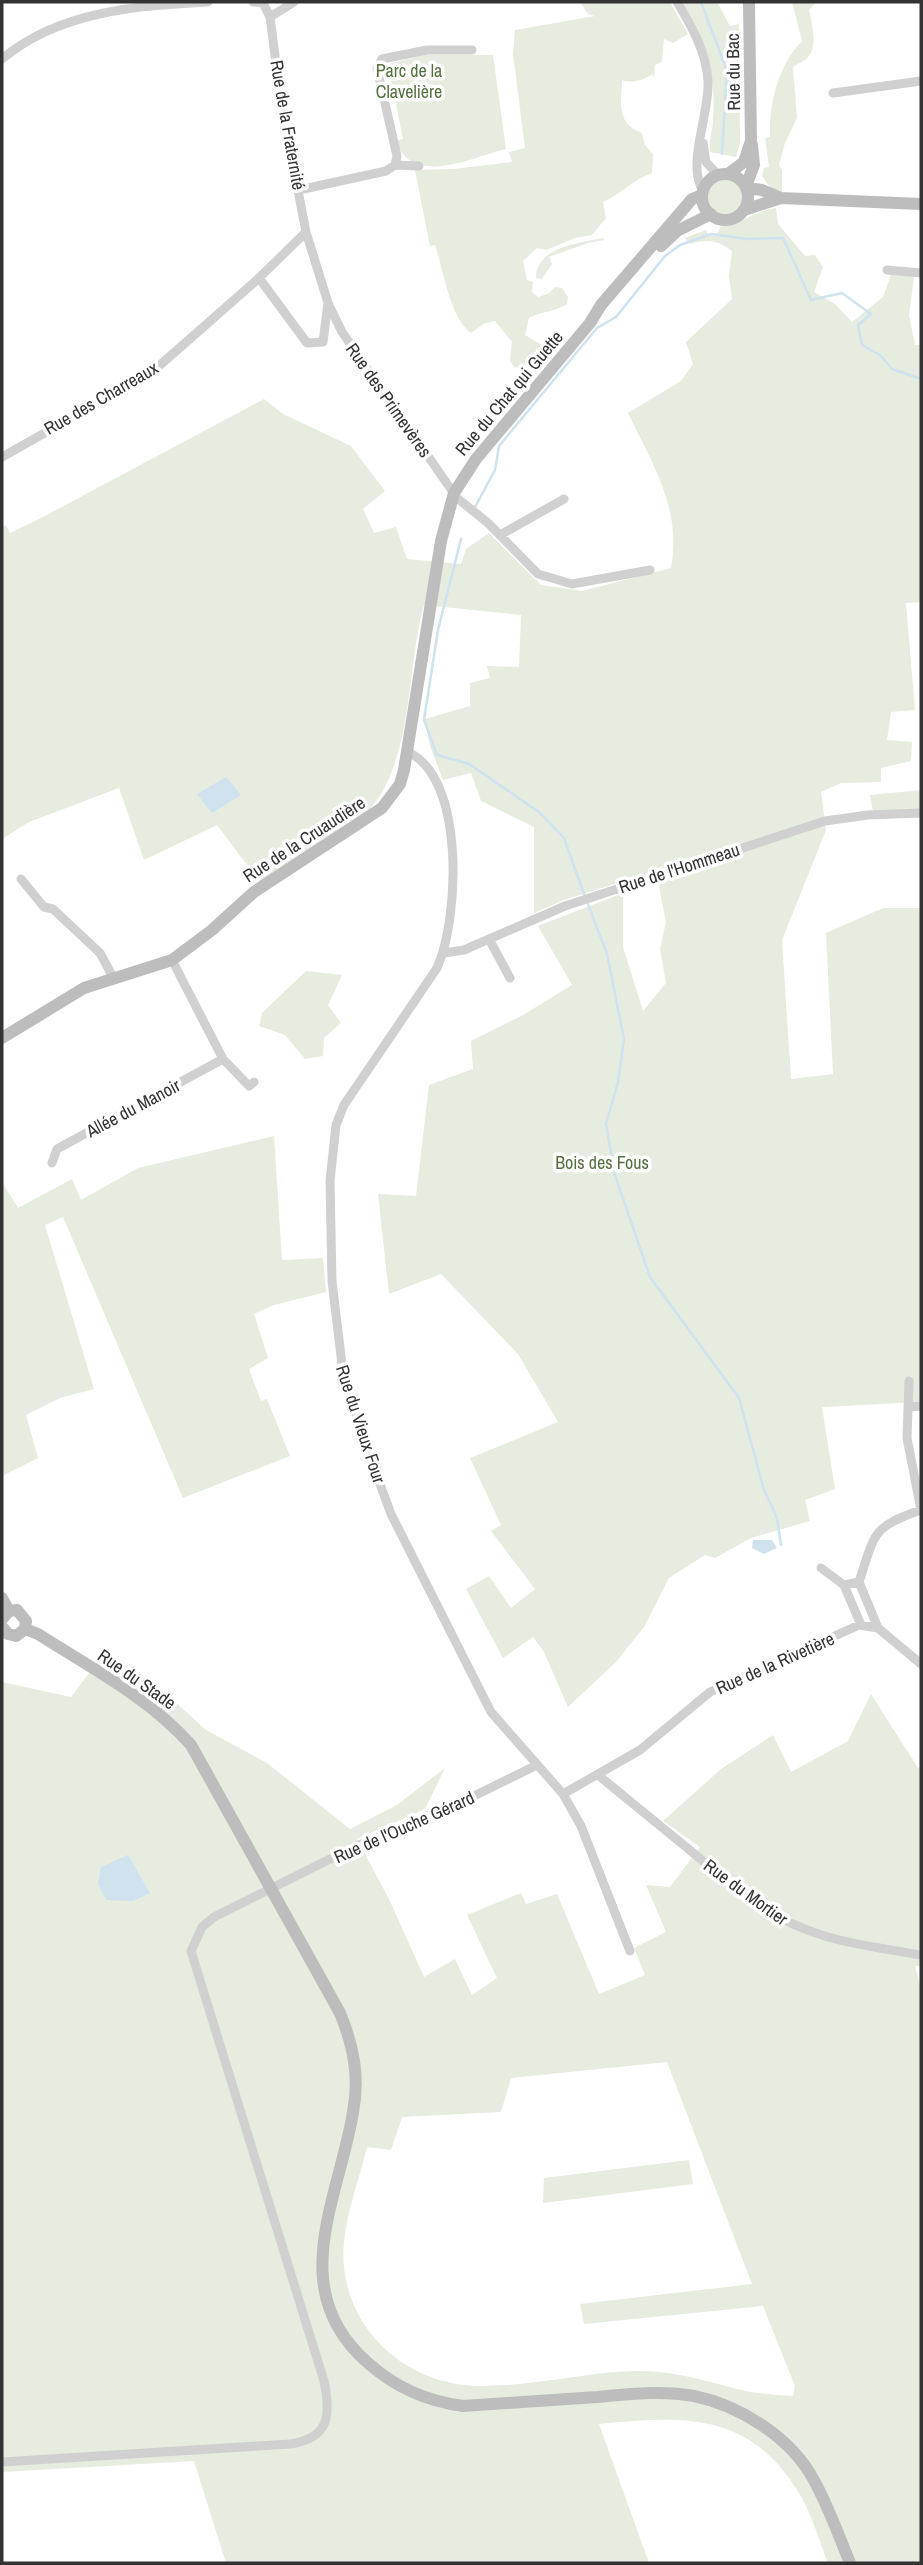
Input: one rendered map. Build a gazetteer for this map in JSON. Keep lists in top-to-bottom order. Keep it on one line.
{"streets":{"street":["Rue du Bac","Rue de la Fraternité","Rue du Chat qui Guette","Rue des Charreaux","Rue des Primevères","Rue de la Cruaudière","Rue de l'Hommeau","Allée du Manoir","Rue du Vieux Four","Rue de la Rivetière","Rue du Stade","Rue de l'Ouche Gérard","Rue du Mortier"]},"crossings":[["Rue de la Fraternité","Rue des Charreaux"],["Rue de la Fraternité","Rue des Primevères"],["Rue du Chat qui Guette","Rue des Primevères"],["Rue du Chat qui Guette","Rue de la Cruaudière"],["Rue des Primevères","Rue de la Cruaudière"],["Rue de la Cruaudière","Rue du Vieux Four"],["Rue de l'Hommeau","Rue du Vieux Four"],["Rue du Vieux Four","Rue de la Rivetière"],["Rue du Vieux Four","Rue de l'Ouche Gérard"],["Rue de la Rivetière","Rue du Mortier"],["Rue du Stade","Rue de l'Ouche Gérard"]],"parks":["Parc de la Clavelière","Bois des Fous"]}
